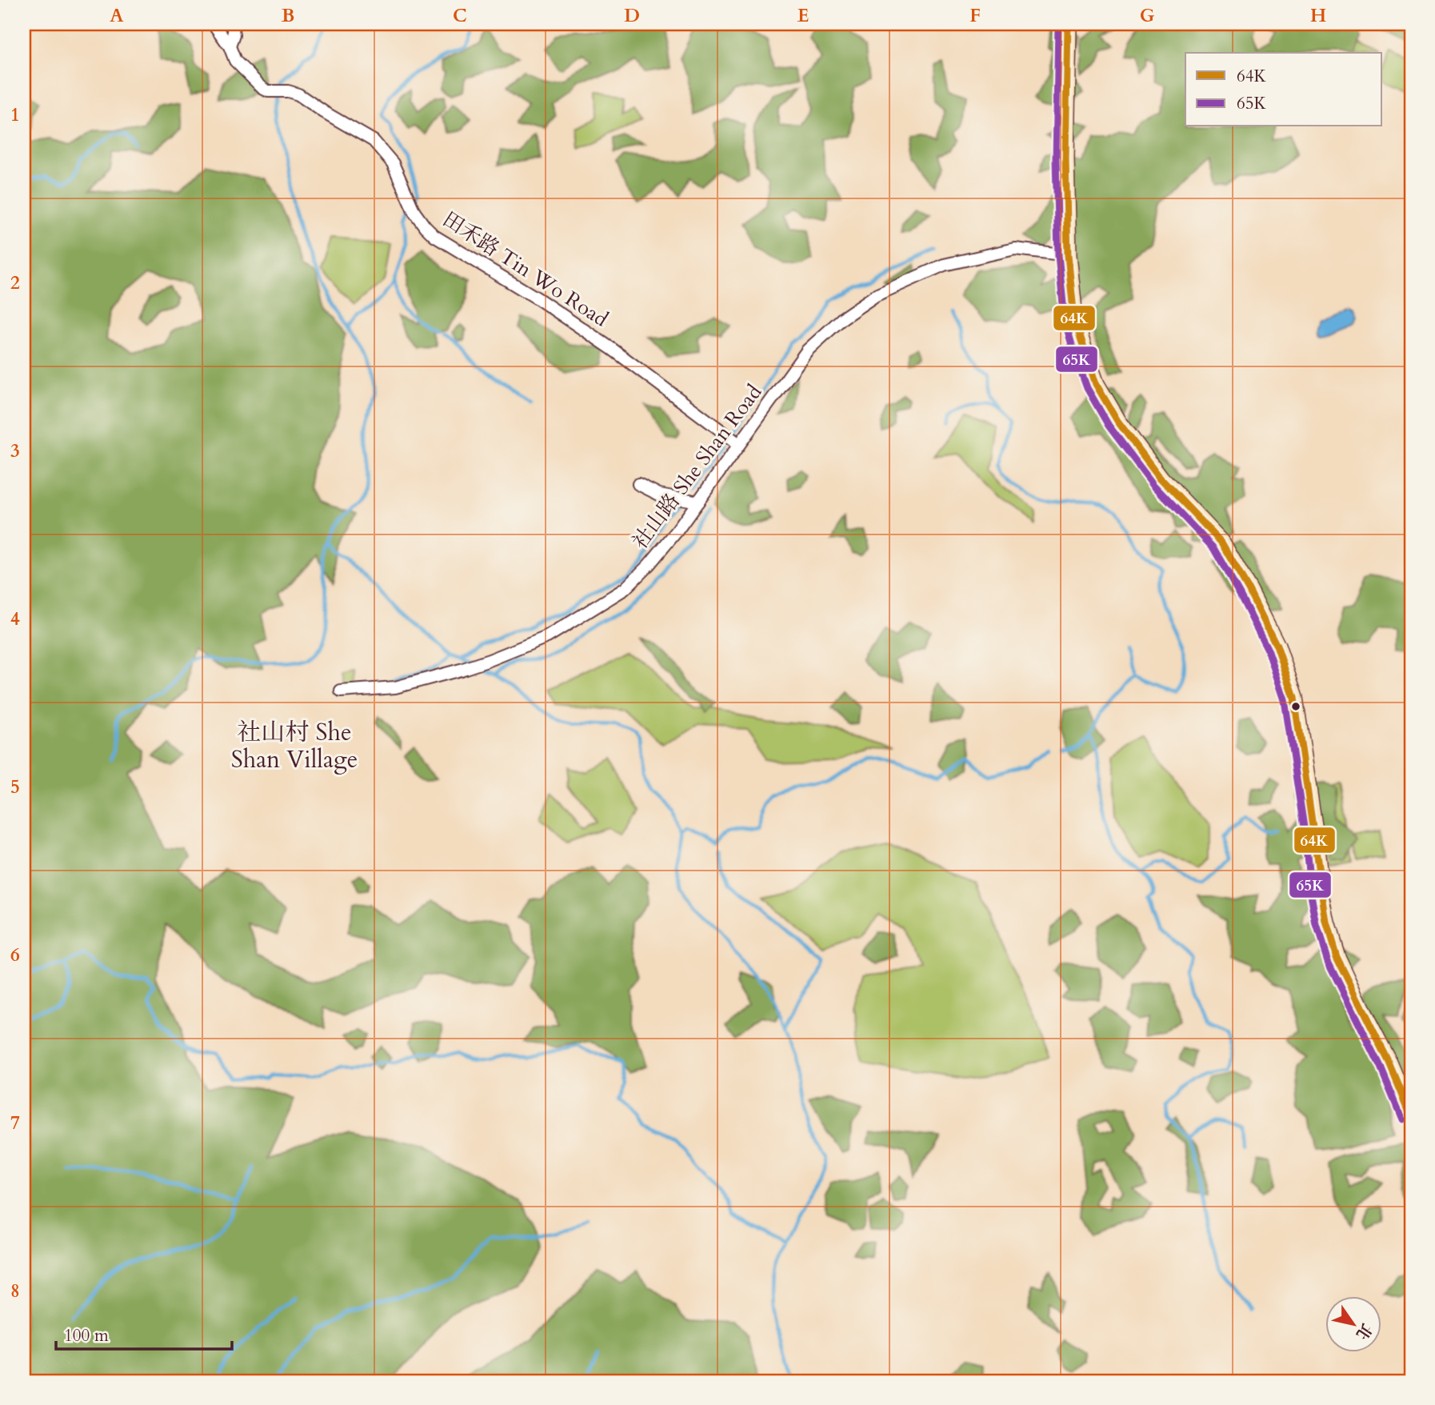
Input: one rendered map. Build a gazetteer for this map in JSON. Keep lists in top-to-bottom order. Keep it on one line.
{"streets":{"street":["田禾路 Tin Wo Road","社山路 She Shan Road"]},"crossings":[["田禾路 Tin Wo Road","社山路 She Shan Road"]],"districts":["社山村 She Shan Village"],"lines":["transit line 64K","transit line 65K"],"legend":["64K","65K"],"scale_bar":"100 m","north":"bottom right","grid":{"columns":["A","B","C","D","E","F","G","H"],"rows":["1","2","3","4","5","6","7","8"]}}
